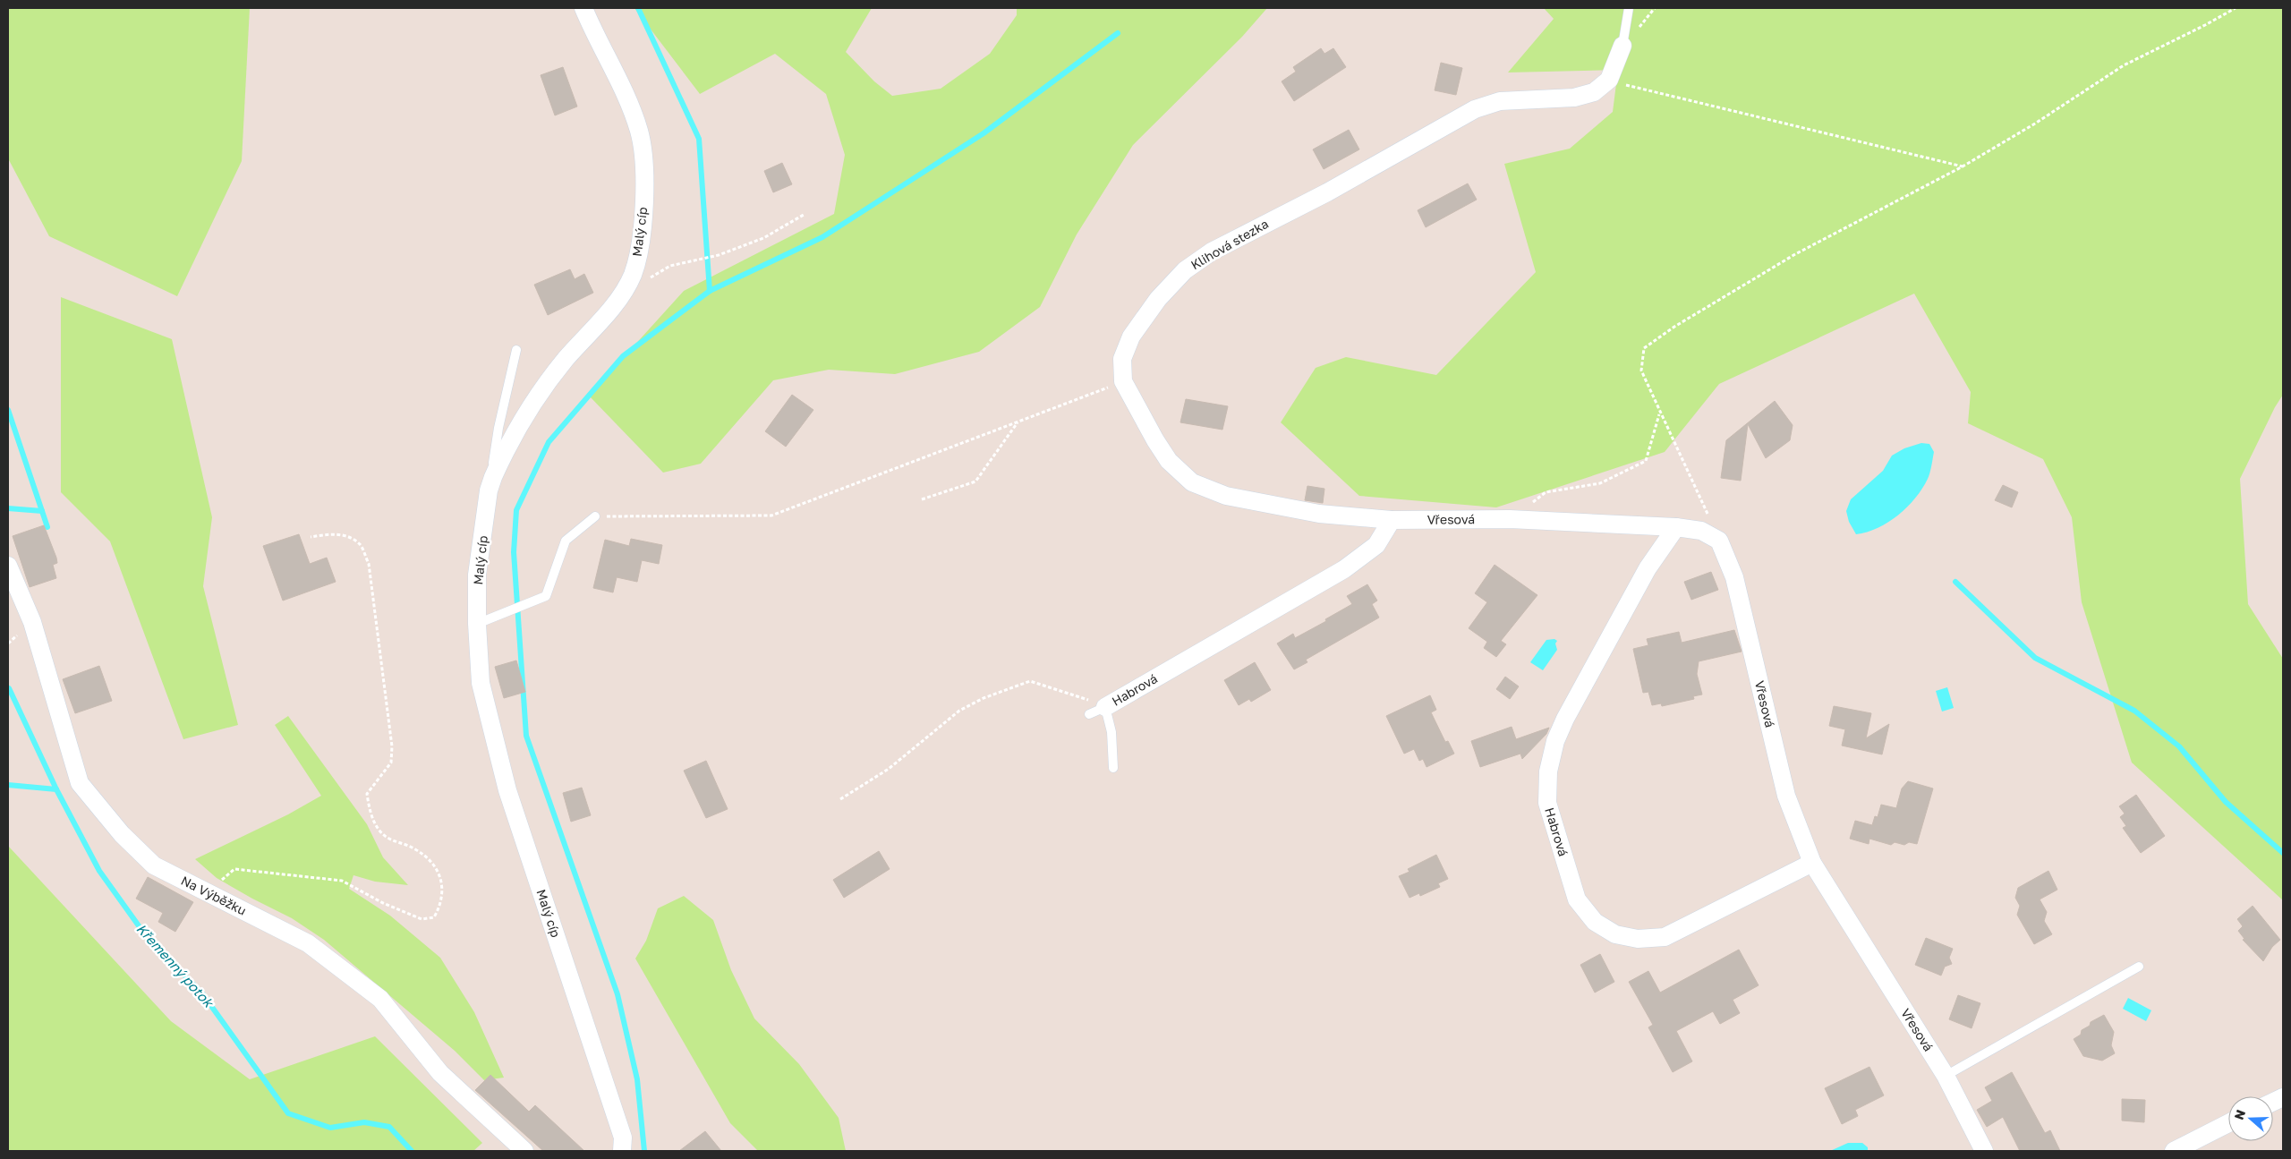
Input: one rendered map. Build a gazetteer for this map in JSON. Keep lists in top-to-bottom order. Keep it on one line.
{"streets":{"street":["Malý cíp","Klihová stezka","Vřesová","Habrová","Na Výběžku"]},"crossings":[["Klihová stezka","Vřesová"],["Klihová stezka","Habrová"],["Vřesová","Habrová"]],"water":["Křemenný potok"],"north":"left"}
